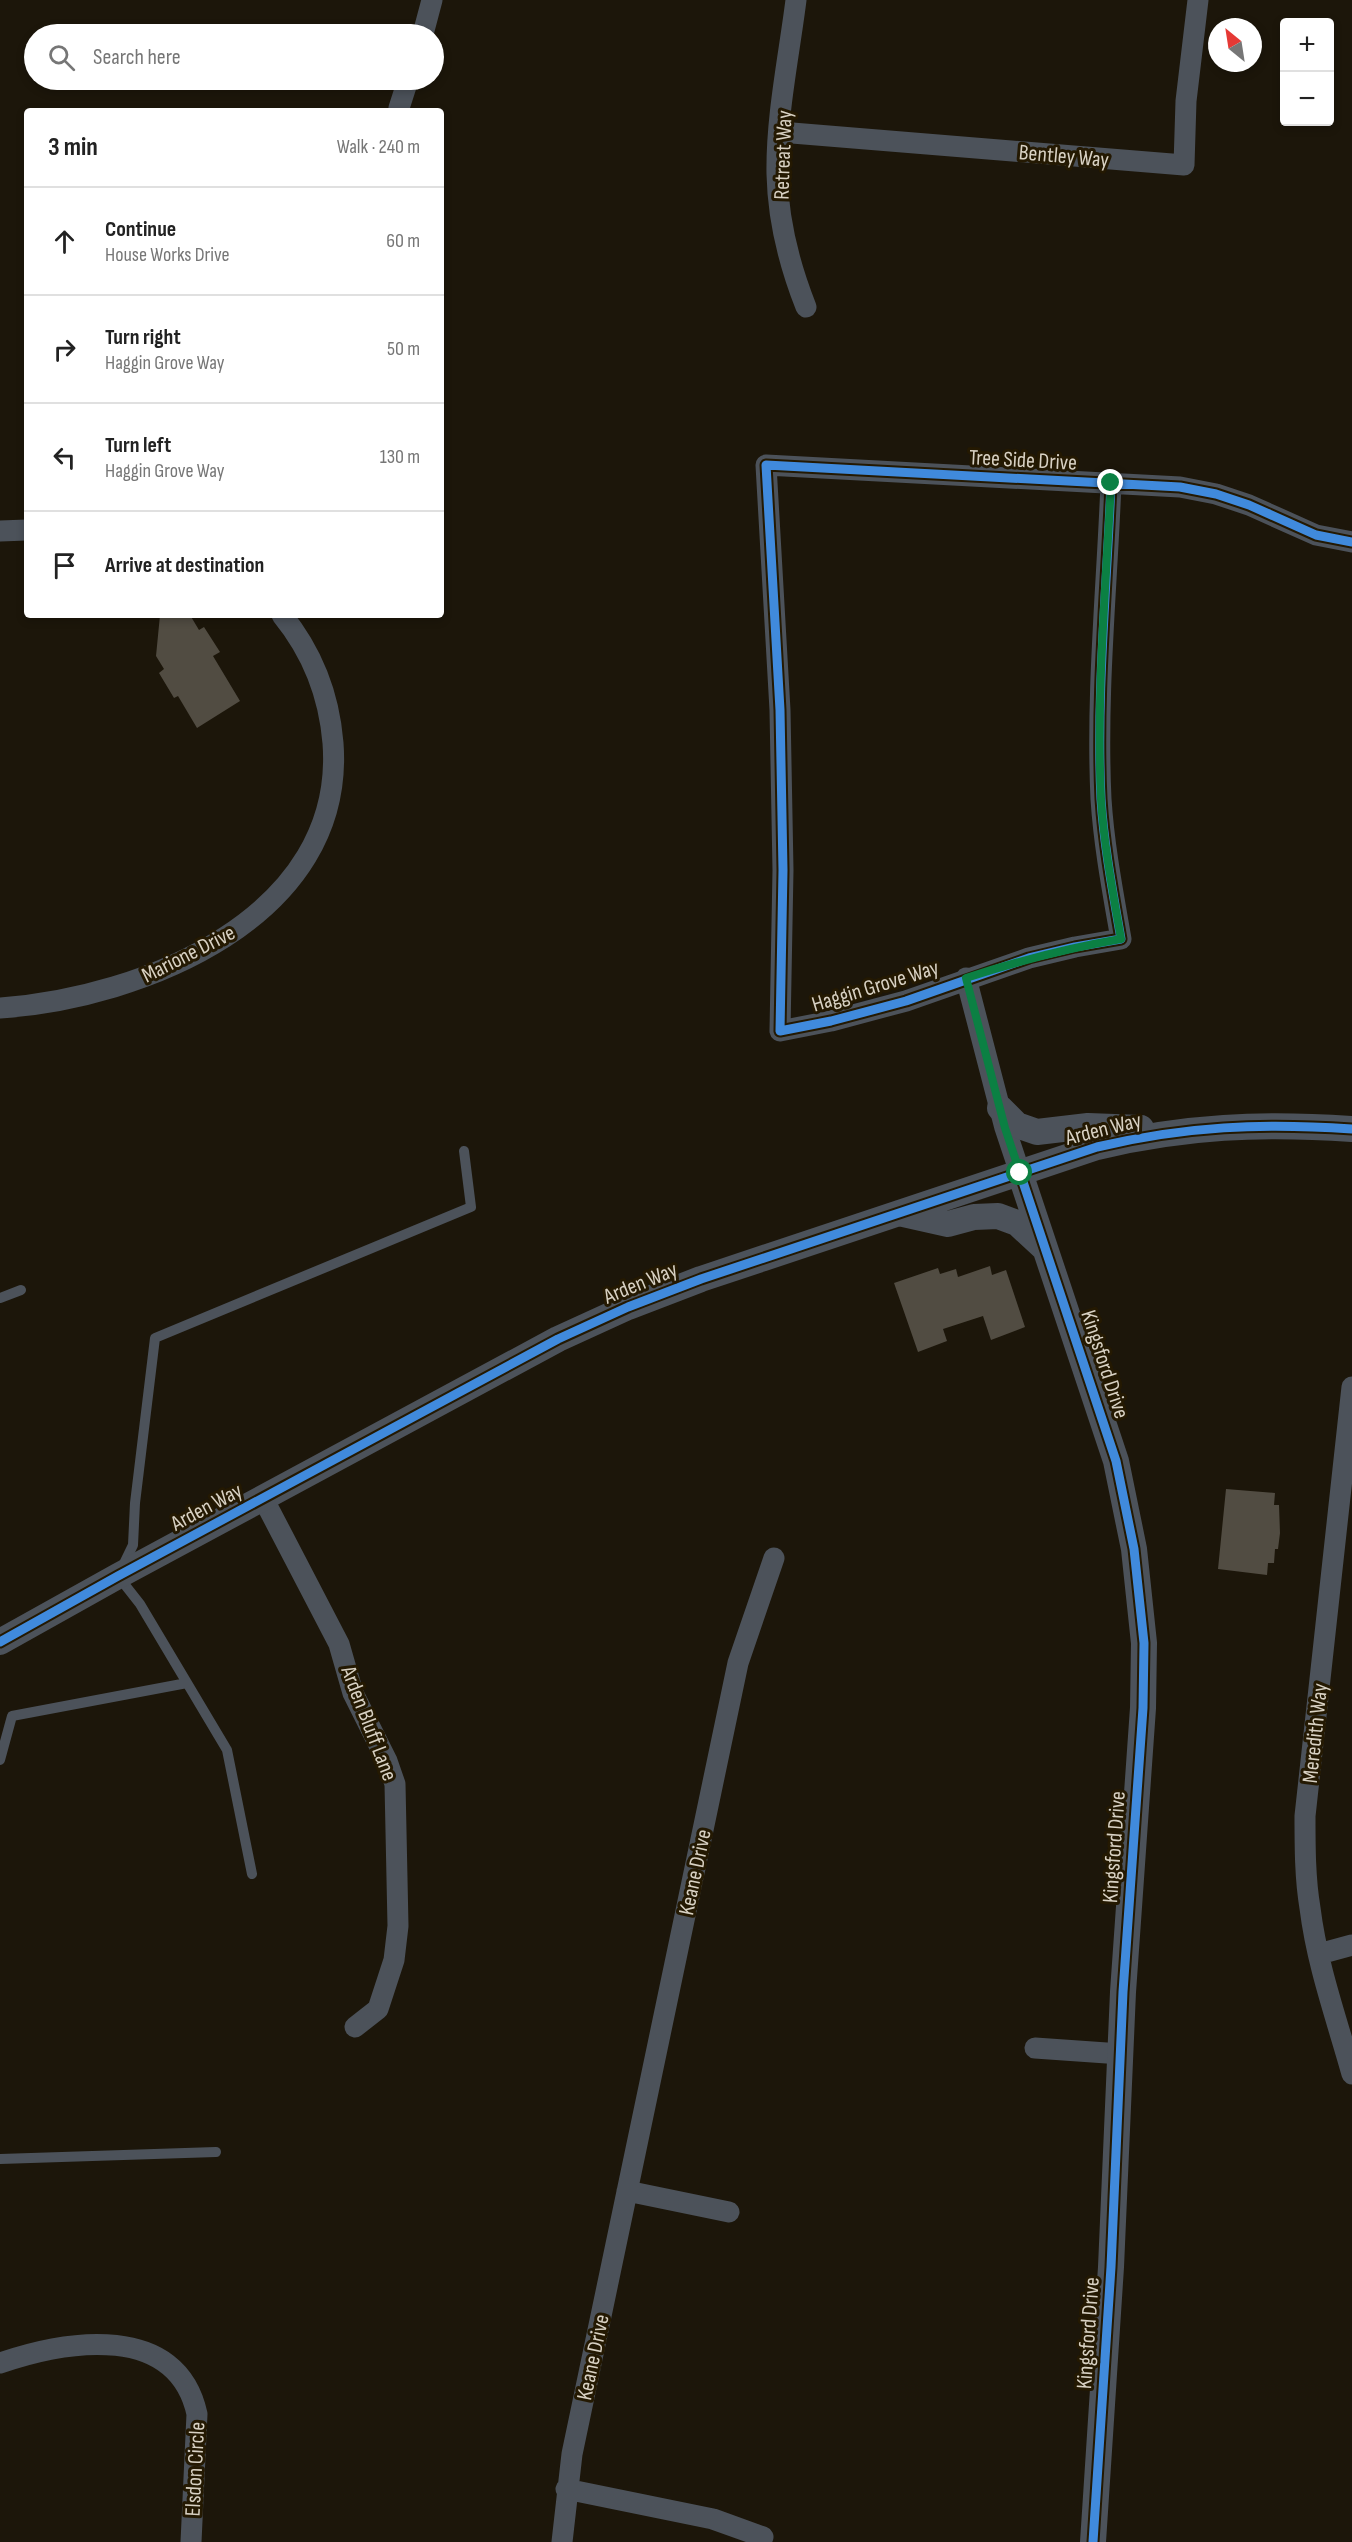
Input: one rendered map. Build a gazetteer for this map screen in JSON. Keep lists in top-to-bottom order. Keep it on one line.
{"streets":{"street":["Retreat Way","Bentley Way","Tree Side Drive","Marione Drive","Haggin Grove Way","Arden Way","Kingsford Drive","Arden Bluff Lane","Meredith Way","Keane Drive","Elsdon Circle"]},"crossings":[["Retreat Way","Bentley Way"],["Tree Side Drive","Haggin Grove Way"],["Arden Way","Kingsford Drive"],["Arden Way","Arden Bluff Lane"]],"north":"top left","page":{"map_buttons":["+","−"],"search":"Search here","heading":["3 min","Walk · 240 m"],"list":[["Continue","House Works Drive","60 m"],["Turn right","Haggin Grove Way","50 m"],["Turn left","Haggin Grove Way","130 m"],"Arrive at destination"]}}
